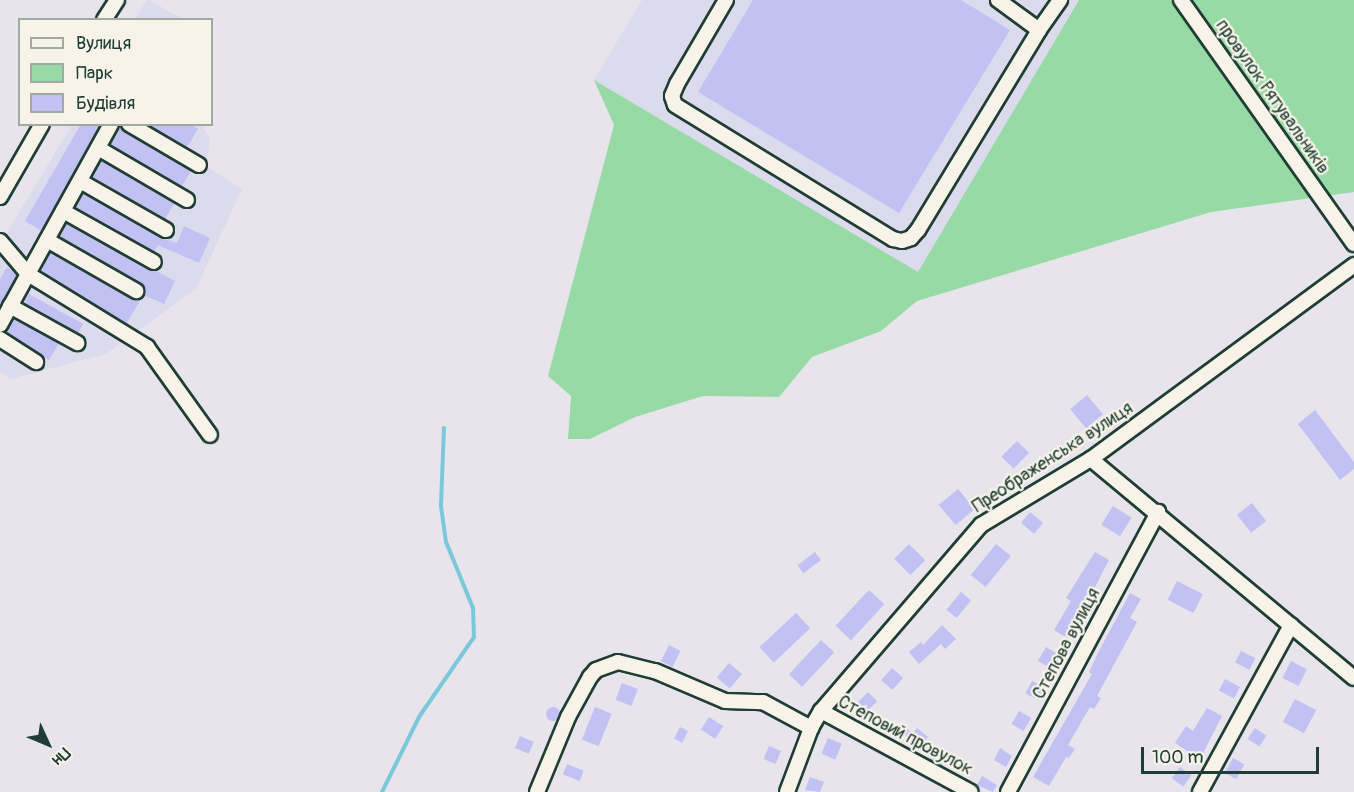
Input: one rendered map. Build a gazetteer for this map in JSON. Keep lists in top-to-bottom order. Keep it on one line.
{"streets":{"street":["провулок Рятувальників","Преображенська вулиця","Степова вулиця","Степовий провулок"]},"crossings":[["Преображенська вулиця","Степовий провулок"]],"legend":["Вулиця","Парк","Будівля"],"scale_bar":"100 m","north":"bottom right"}
